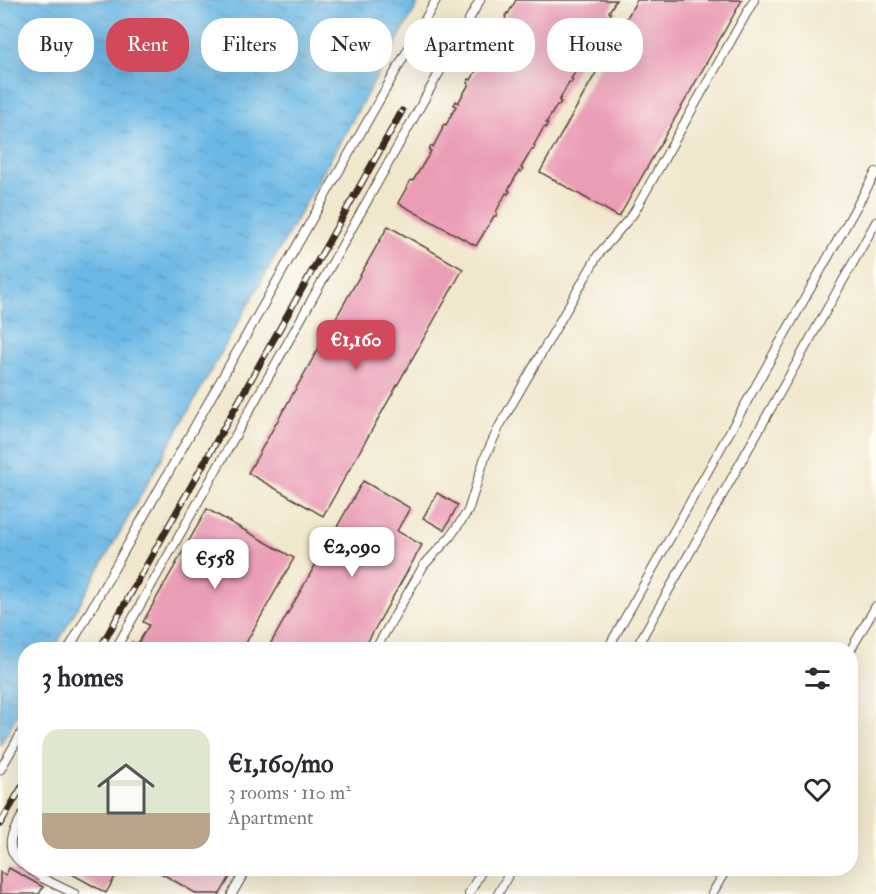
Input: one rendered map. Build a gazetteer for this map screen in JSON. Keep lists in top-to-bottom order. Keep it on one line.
{"page":{"chip":["Buy","Rent","Filters","New","Apartment","House"],"price":["€1,160","€2,090","€558"],"heading":"3 homes","list":[{"name":"€1,160/mo","note":"3 rooms · 110 m² · Apartment"}]}}
